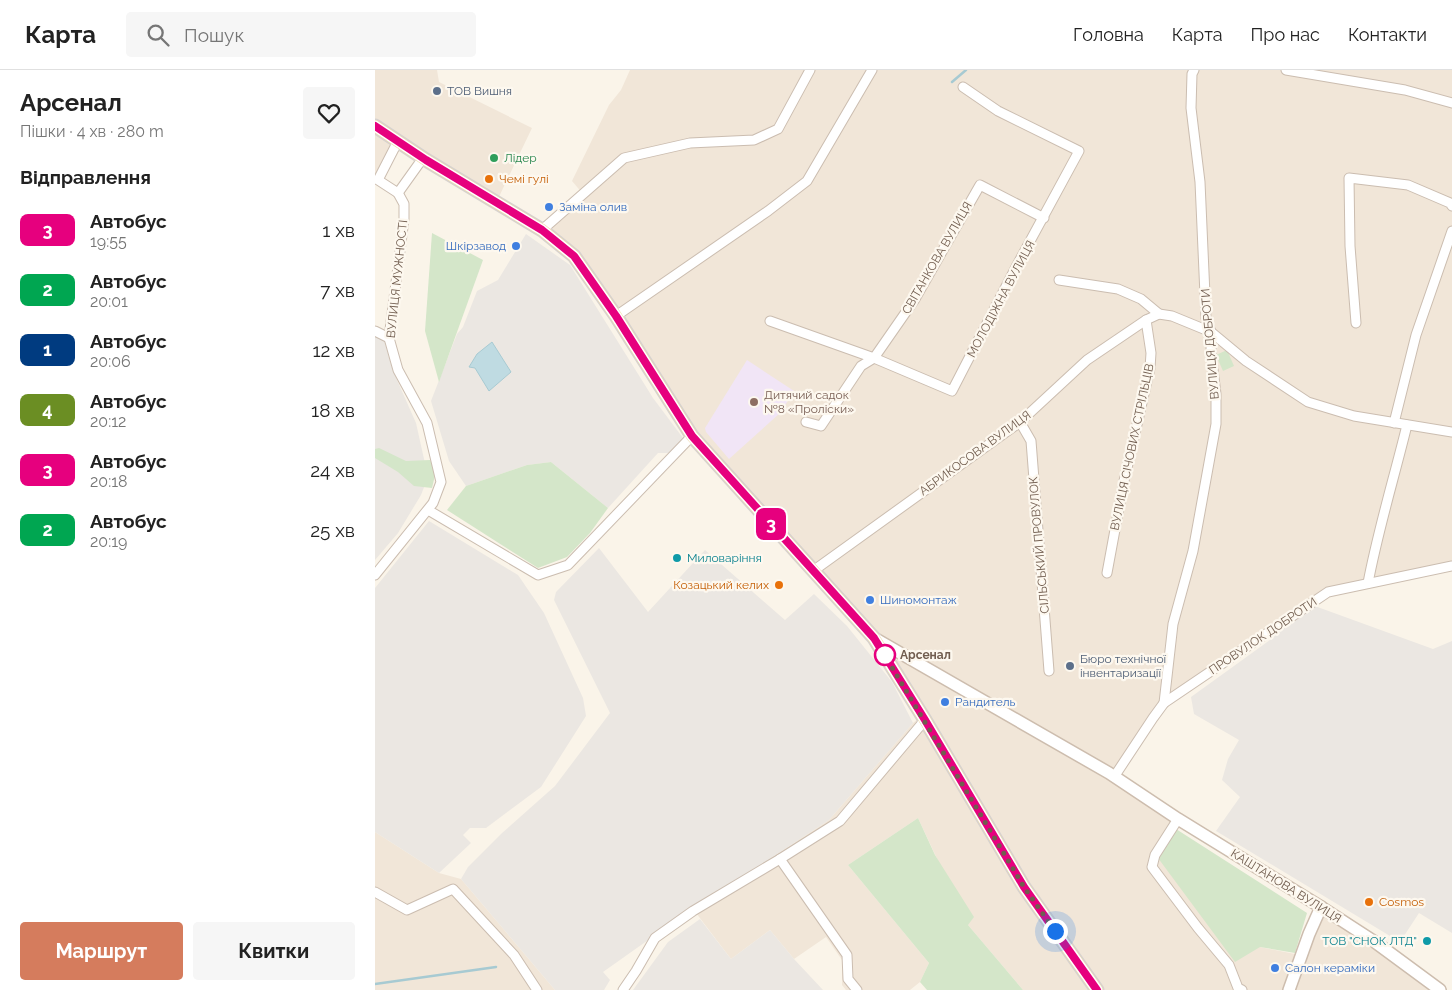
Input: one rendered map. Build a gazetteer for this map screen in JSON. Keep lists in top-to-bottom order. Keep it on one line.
{"streets":{"street":["СВІТАНКОВА ВУЛИЦЯ","ВУЛИЦЯ МУЖНОСТІ","МОЛОДІЖНА ВУЛИЦЯ","ВУЛИЦЯ ДОБРОТИ","ВУЛИЦЯ СІЧОВИХ СТРІЛЬЦІВ","АБРИКОСОВА ВУЛИЦЯ","СІЛЬСЬКИЙ ПРОВУЛОК","ПРОВУЛОК ДОБРОТИ","КАШТАНОВА ВУЛИЦЯ"]},"crossings":[["СВІТАНКОВА ВУЛИЦЯ","МОЛОДІЖНА ВУЛИЦЯ"],["ВУЛИЦЯ ДОБРОТИ","ПРОВУЛОК ДОБРОТИ"],["ВУЛИЦЯ СІЧОВИХ СТРІЛЬЦІВ","АБРИКОСОВА ВУЛИЦЯ"],["АБРИКОСОВА ВУЛИЦЯ","СІЛЬСЬКИЙ ПРОВУЛОК"]],"places":["ТОВ Вишня","Лідер","Чемі гулі","Заміна олив","Шкірзавод","Дитячий садок №8 «Проліски»","Миловаріння","Козацький келих","Шиномонтаж","Арсенал","Бюро технічної інвентаризації","Рандитель","Cosmos","ТОВ \"СНОК ЛТД\"","Салон кераміки"],"lines":["bus line 3"],"page":{"header":"Карта","search":"Пошук","nav":["Головна","Карта","Про нас","Контакти"],"heading":[["Арсенал","Пішки · 4 хв · 280 m"],"Відправлення"],"on_map":"3","list":[{"mark":"3","name":"Автобус","note":"19:55","value":"1 хв"},{"mark":"2","name":"Автобус","note":"20:01","value":"7 хв"},{"mark":"1","name":"Автобус","note":"20:06","value":"12 хв"},{"mark":"4","name":"Автобус","note":"20:12","value":"18 хв"},{"mark":"3","name":"Автобус","note":"20:18","value":"24 хв"},{"mark":"2","name":"Автобус","note":"20:19","value":"25 хв"}],"buttons":["Маршрут","Квитки"]}}
